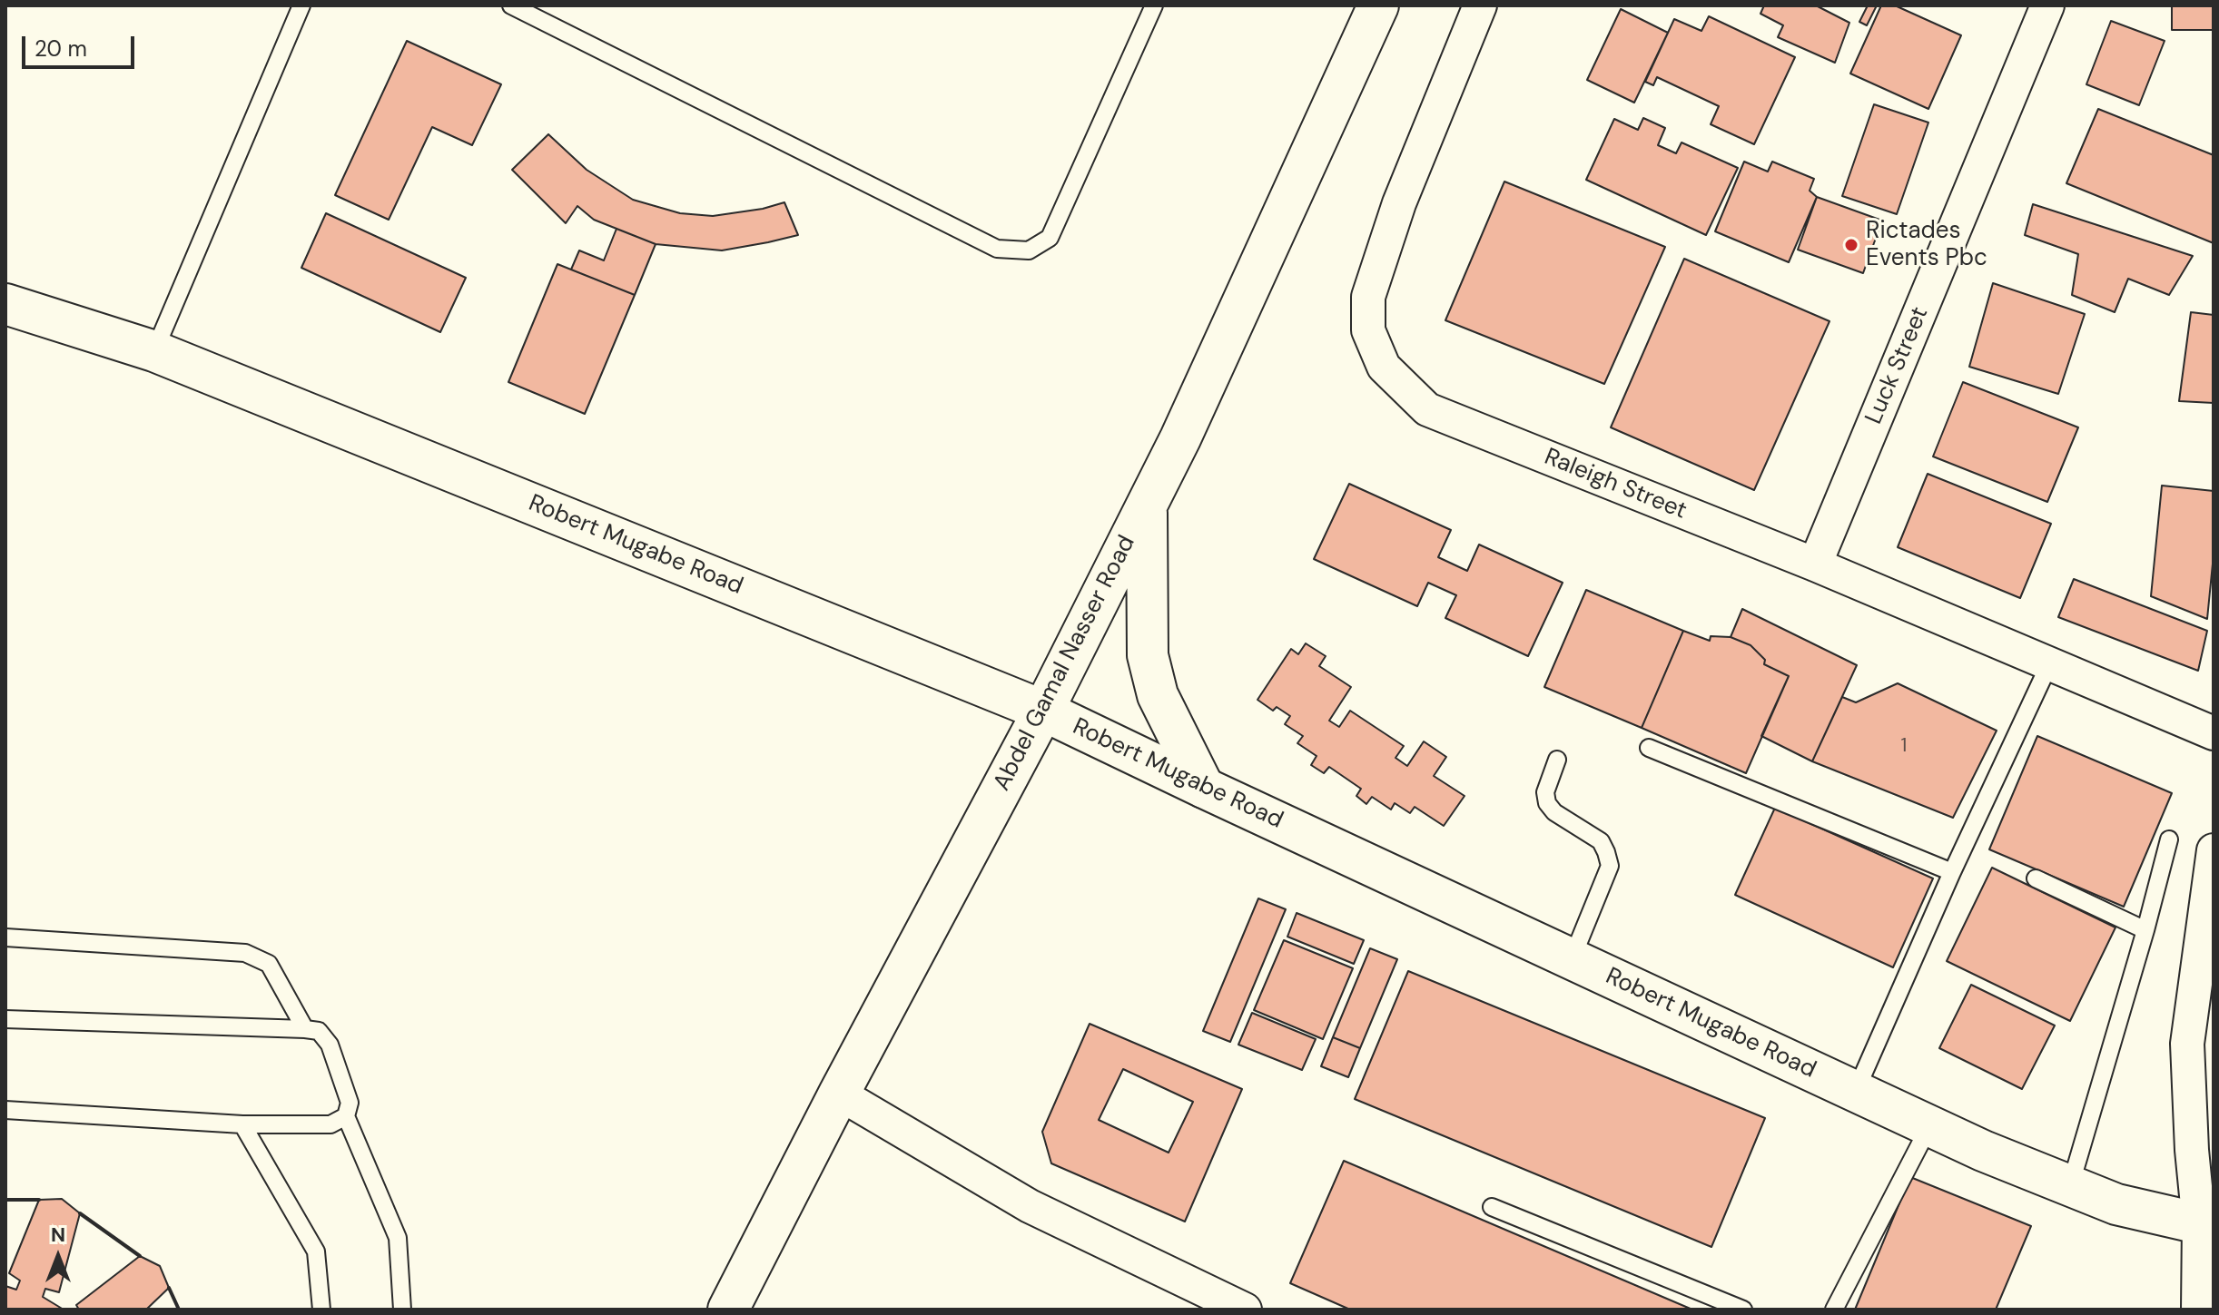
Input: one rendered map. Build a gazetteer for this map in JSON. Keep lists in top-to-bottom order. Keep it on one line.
{"streets":{"main road":["Robert Mugabe Road","Abdel Gamal Nasser Road"],"street":["Luck Street","Raleigh Street"]},"crossings":[["Luck Street","Raleigh Street"],["Robert Mugabe Road","Abdel Gamal Nasser Road"]],"places":["Rictades Events Pbc"],"house_numbers":["1"],"scale_bar":"20 m","north":"top"}
